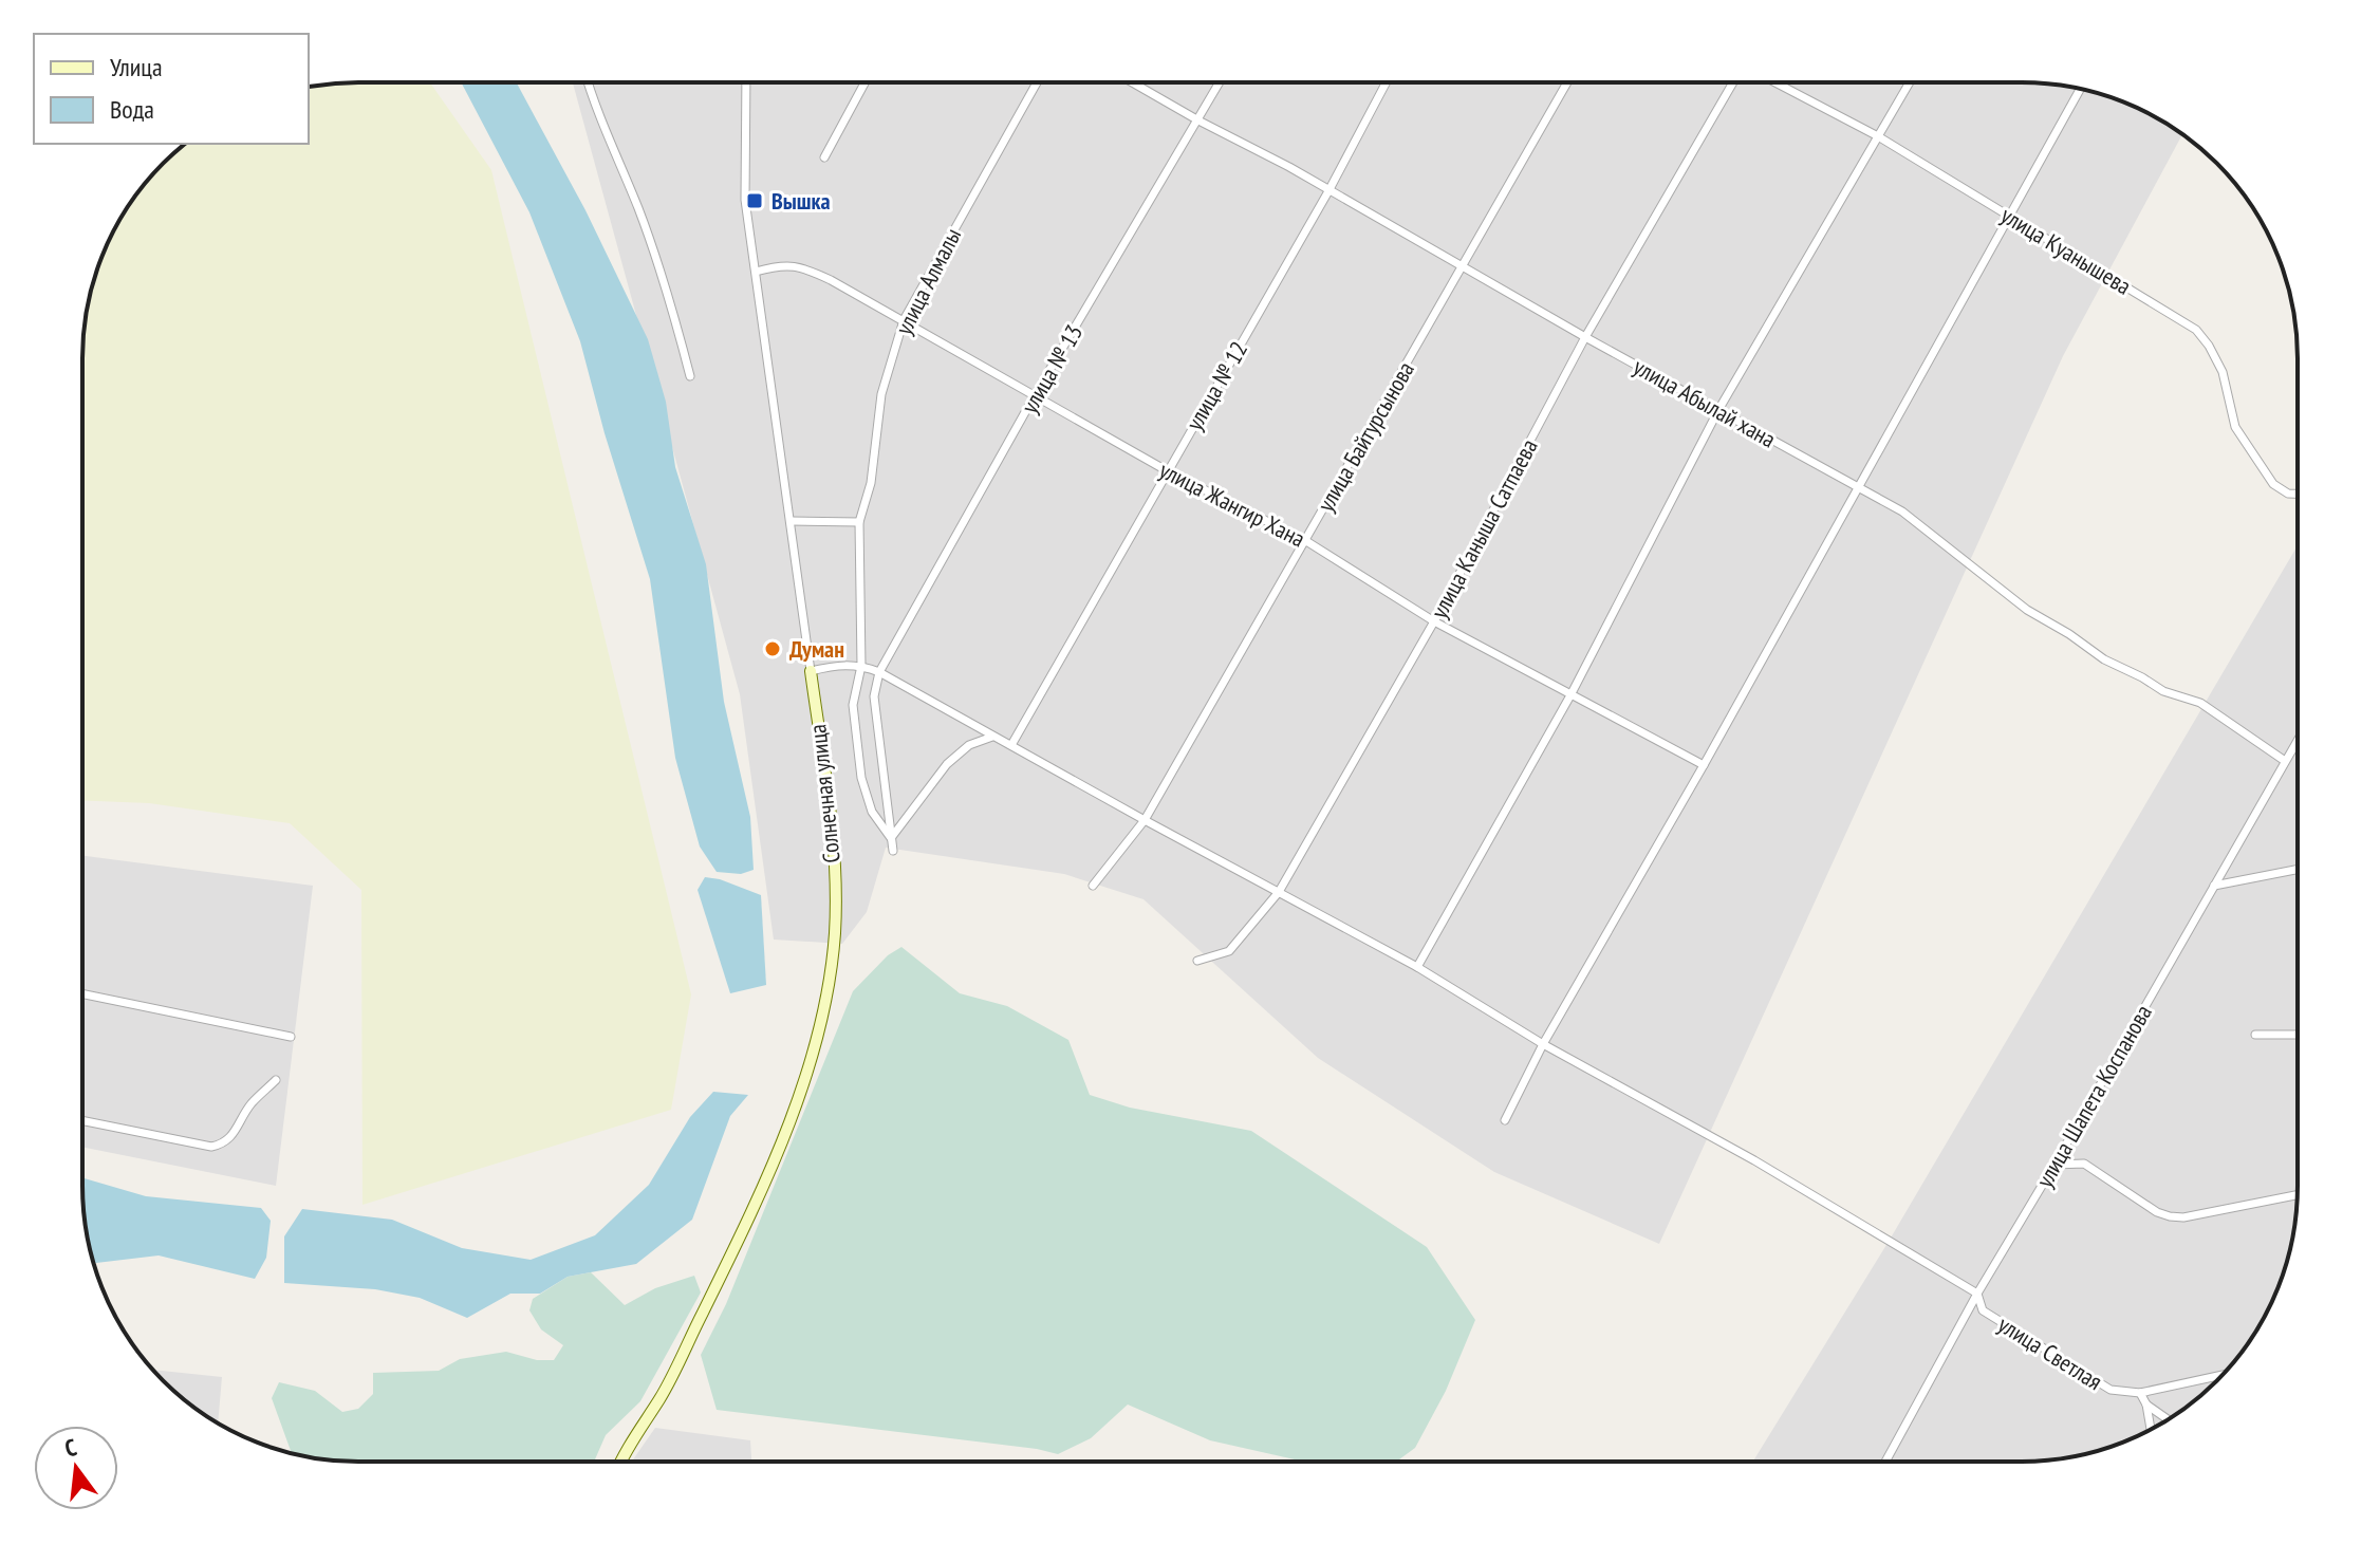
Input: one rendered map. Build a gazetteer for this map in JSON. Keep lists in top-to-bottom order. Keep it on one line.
{"streets":{"street":["улица Куанышева","улица Алмалы","улица № 13","улица № 12","улица Абылай хана","улица Байтурсынова","улица Жангир Хана","улица Каныша Сатпаева","Солнечная улица","улица Шапета Коспанова","улица Светлая"]},"crossings":[["улица Алмалы","улица Жангир Хана"],["улица Алмалы","улица Светлая"],["улица № 13","улица Абылай хана"],["улица № 13","улица Жангир Хана"],["улица № 13","улица Светлая"],["улица № 12","улица Абылай хана"],["улица № 12","улица Жангир Хана"],["улица № 12","улица Светлая"],["улица Абылай хана","улица Байтурсынова"],["улица Абылай хана","улица Каныша Сатпаева"],["улица Абылай хана","улица Шапета Коспанова"],["улица Байтурсынова","улица Жангир Хана"],["улица Байтурсынова","улица Светлая"],["улица Жангир Хана","улица Каныша Сатпаева"],["улица Жангир Хана","Солнечная улица"],["улица Каныша Сатпаева","улица Светлая"],["улица Шапета Коспанова","улица Светлая"]],"places":{"transit":["Вышка"],"other":["Думан"]},"legend":["Улица","Вода"],"north":"top"}
